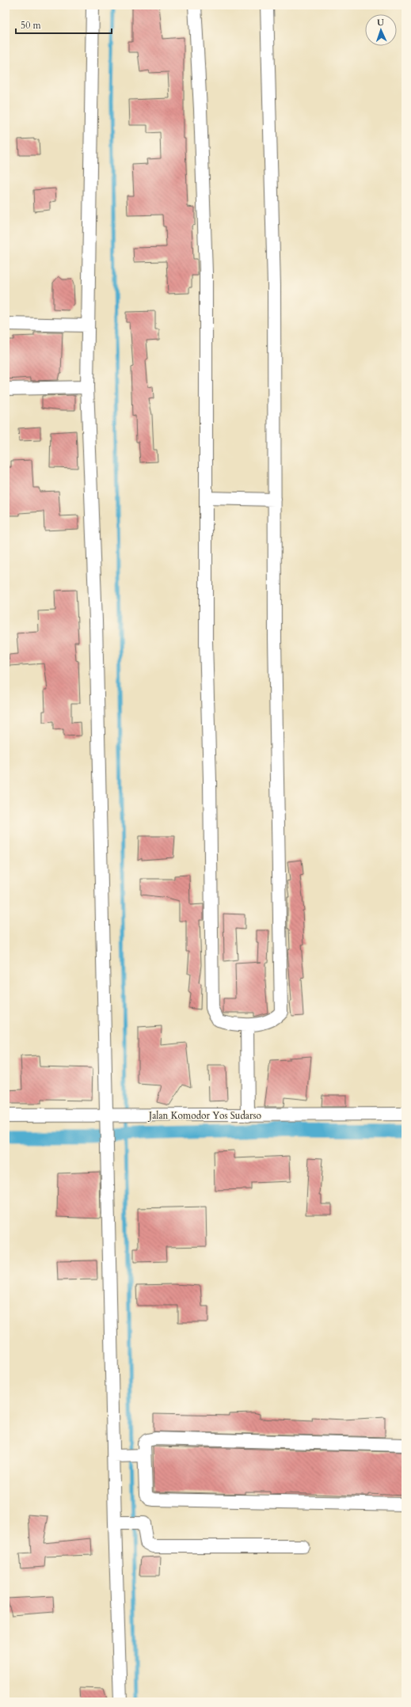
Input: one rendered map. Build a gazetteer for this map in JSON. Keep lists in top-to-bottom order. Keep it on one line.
{"streets":{"street":["Jalan Komodor Yos Sudarso"]},"scale_bar":"50 m","north":"top"}
